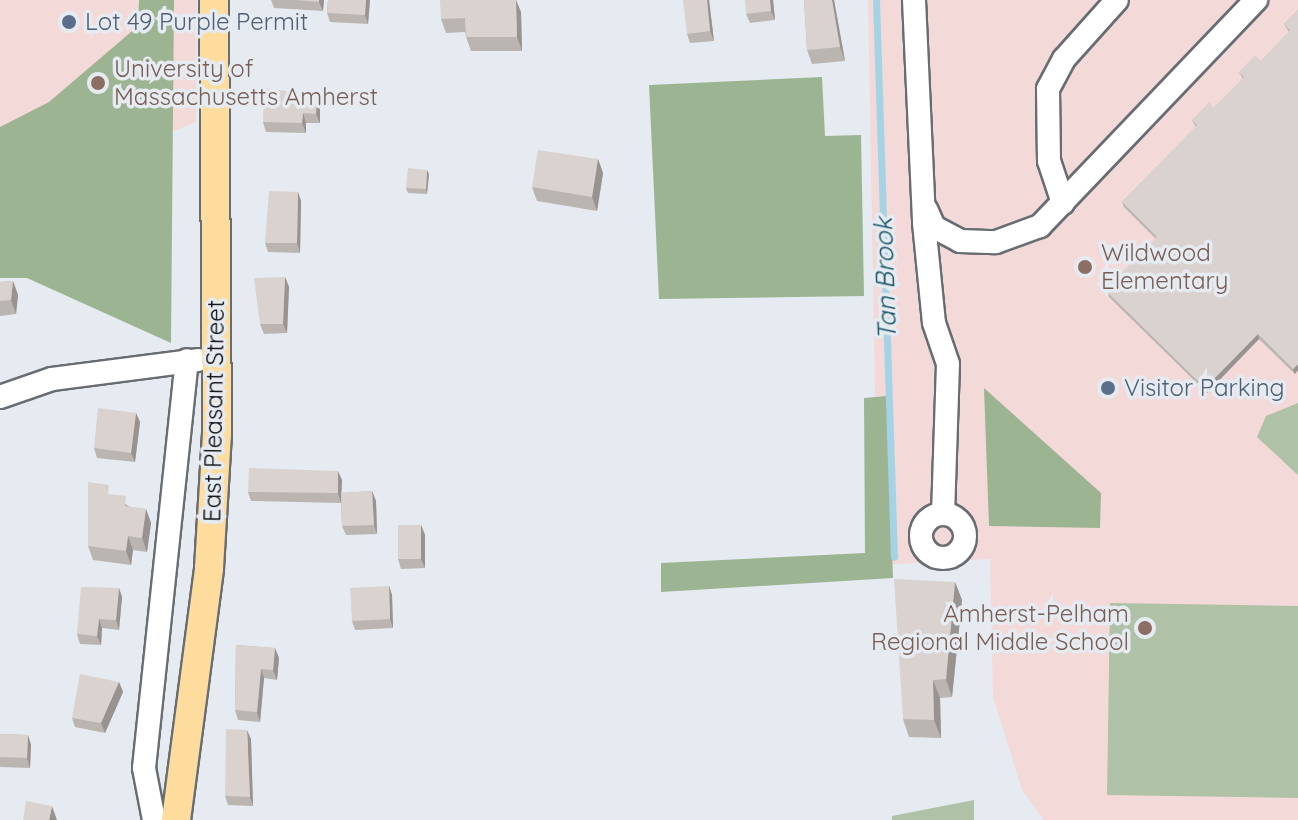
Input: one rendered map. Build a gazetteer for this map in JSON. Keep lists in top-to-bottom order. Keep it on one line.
{"streets":{"main road":["East Pleasant Street"]},"water":["Tan Brook"],"places":["Lot 49 Purple Permit","University of Massachusetts Amherst","Wildwood Elementary","Visitor Parking","Amherst-Pelham Regional Middle School"]}
